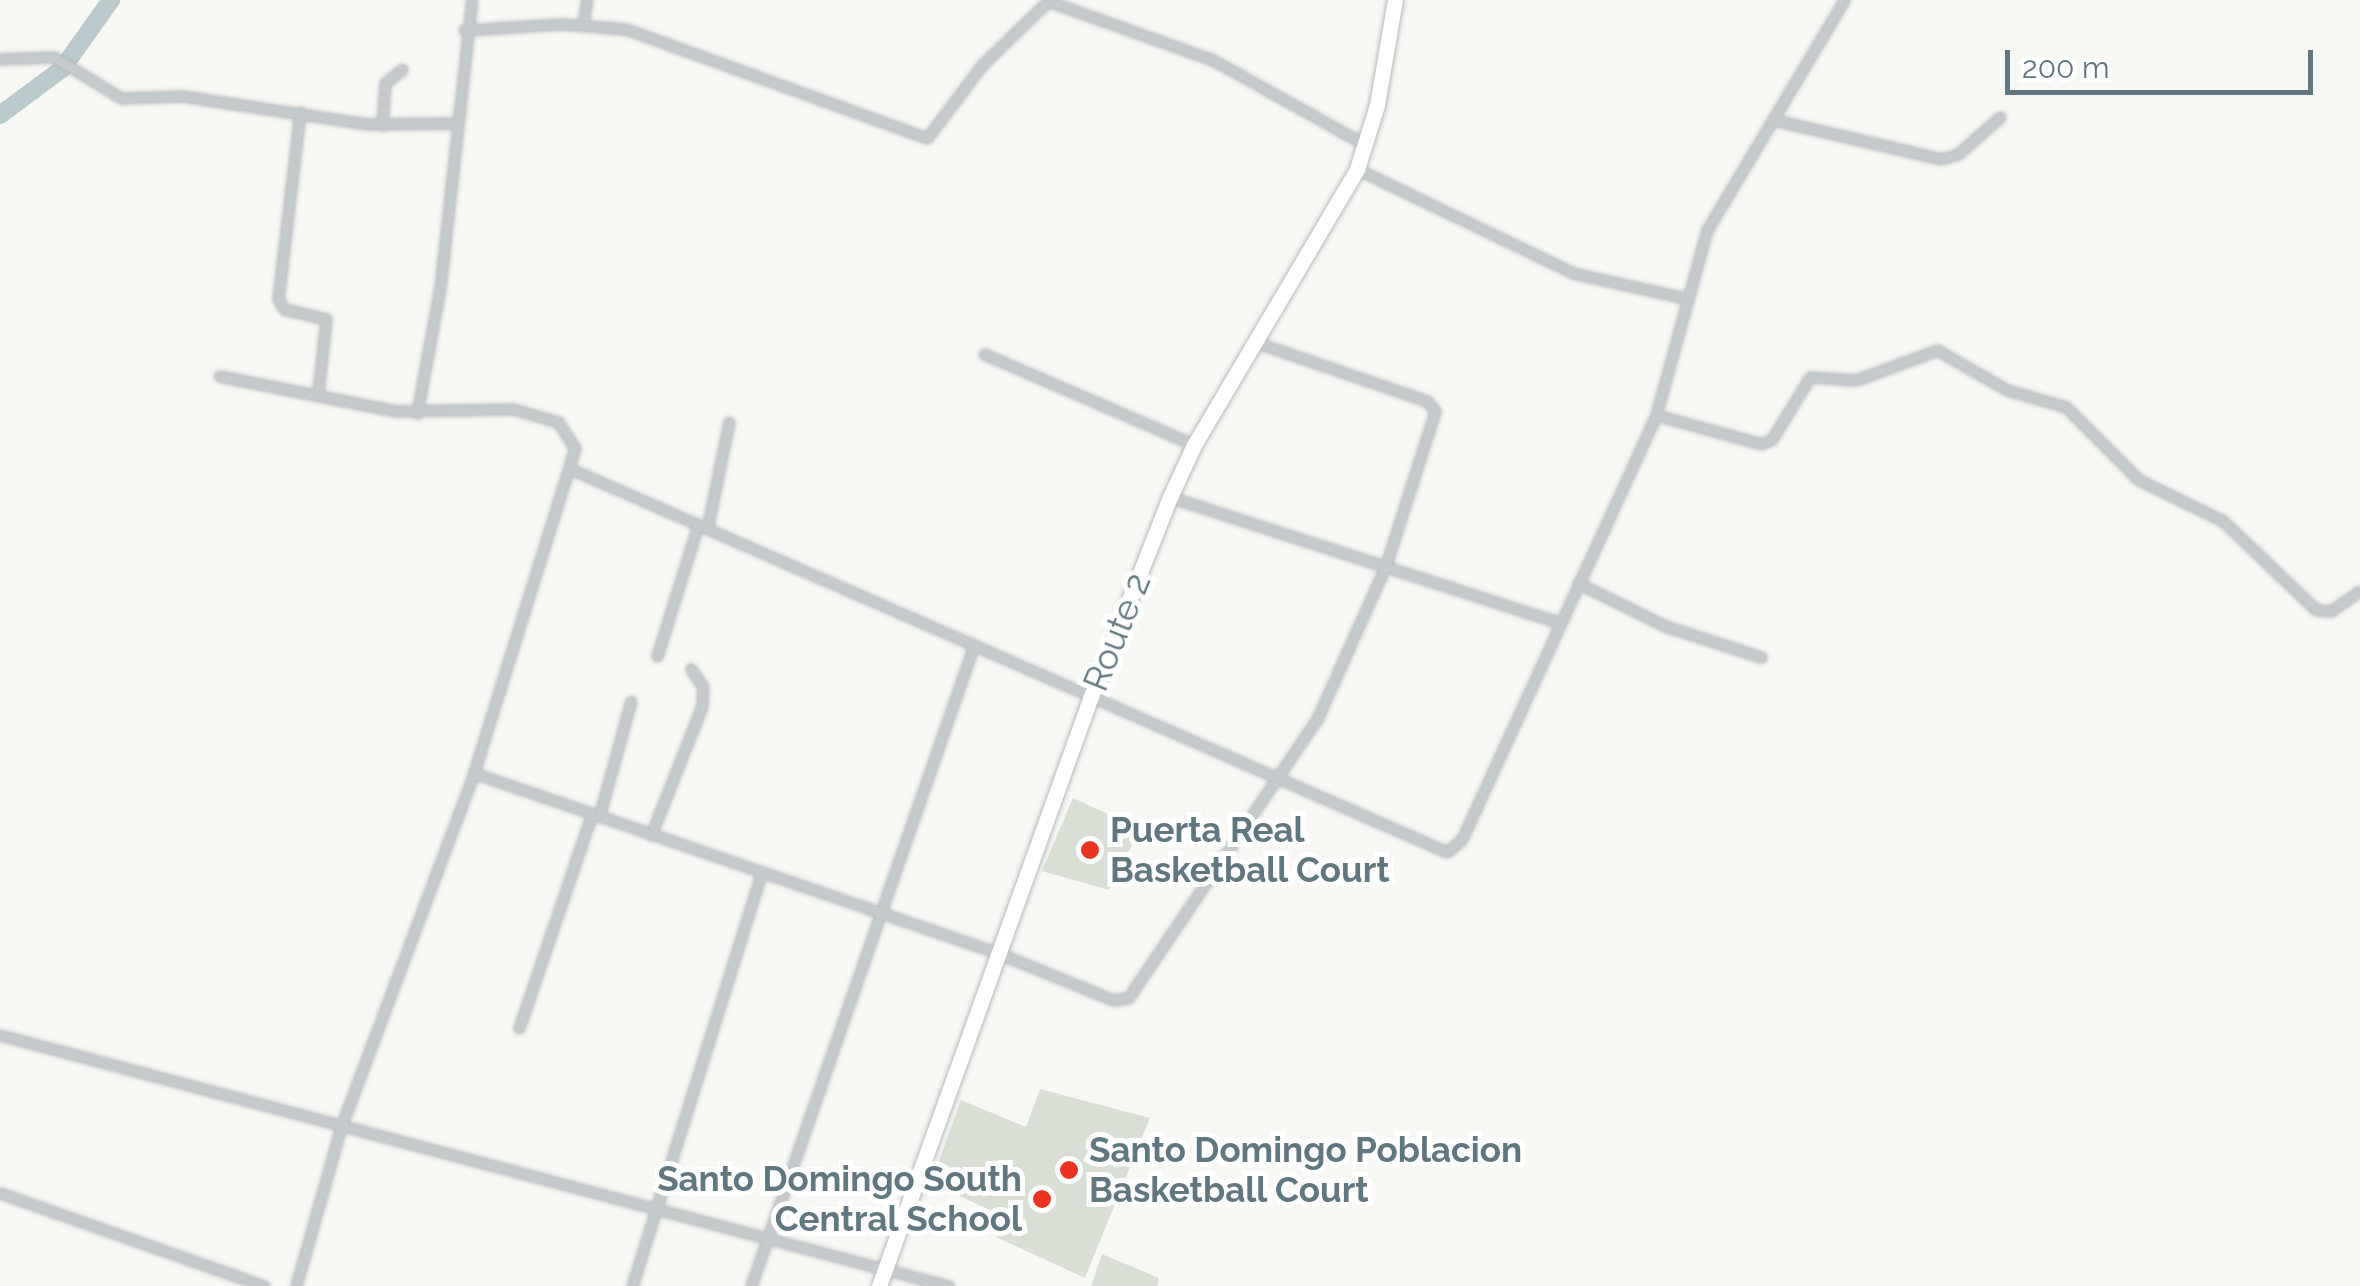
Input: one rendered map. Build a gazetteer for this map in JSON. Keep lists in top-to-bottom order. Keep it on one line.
{"streets":{"highway":["Route 2"]},"places":["Puerta Real Basketball Court","Santo Domingo Poblacion Basketball Court","Santo Domingo South Central School"],"scale_bar":"200 m"}
